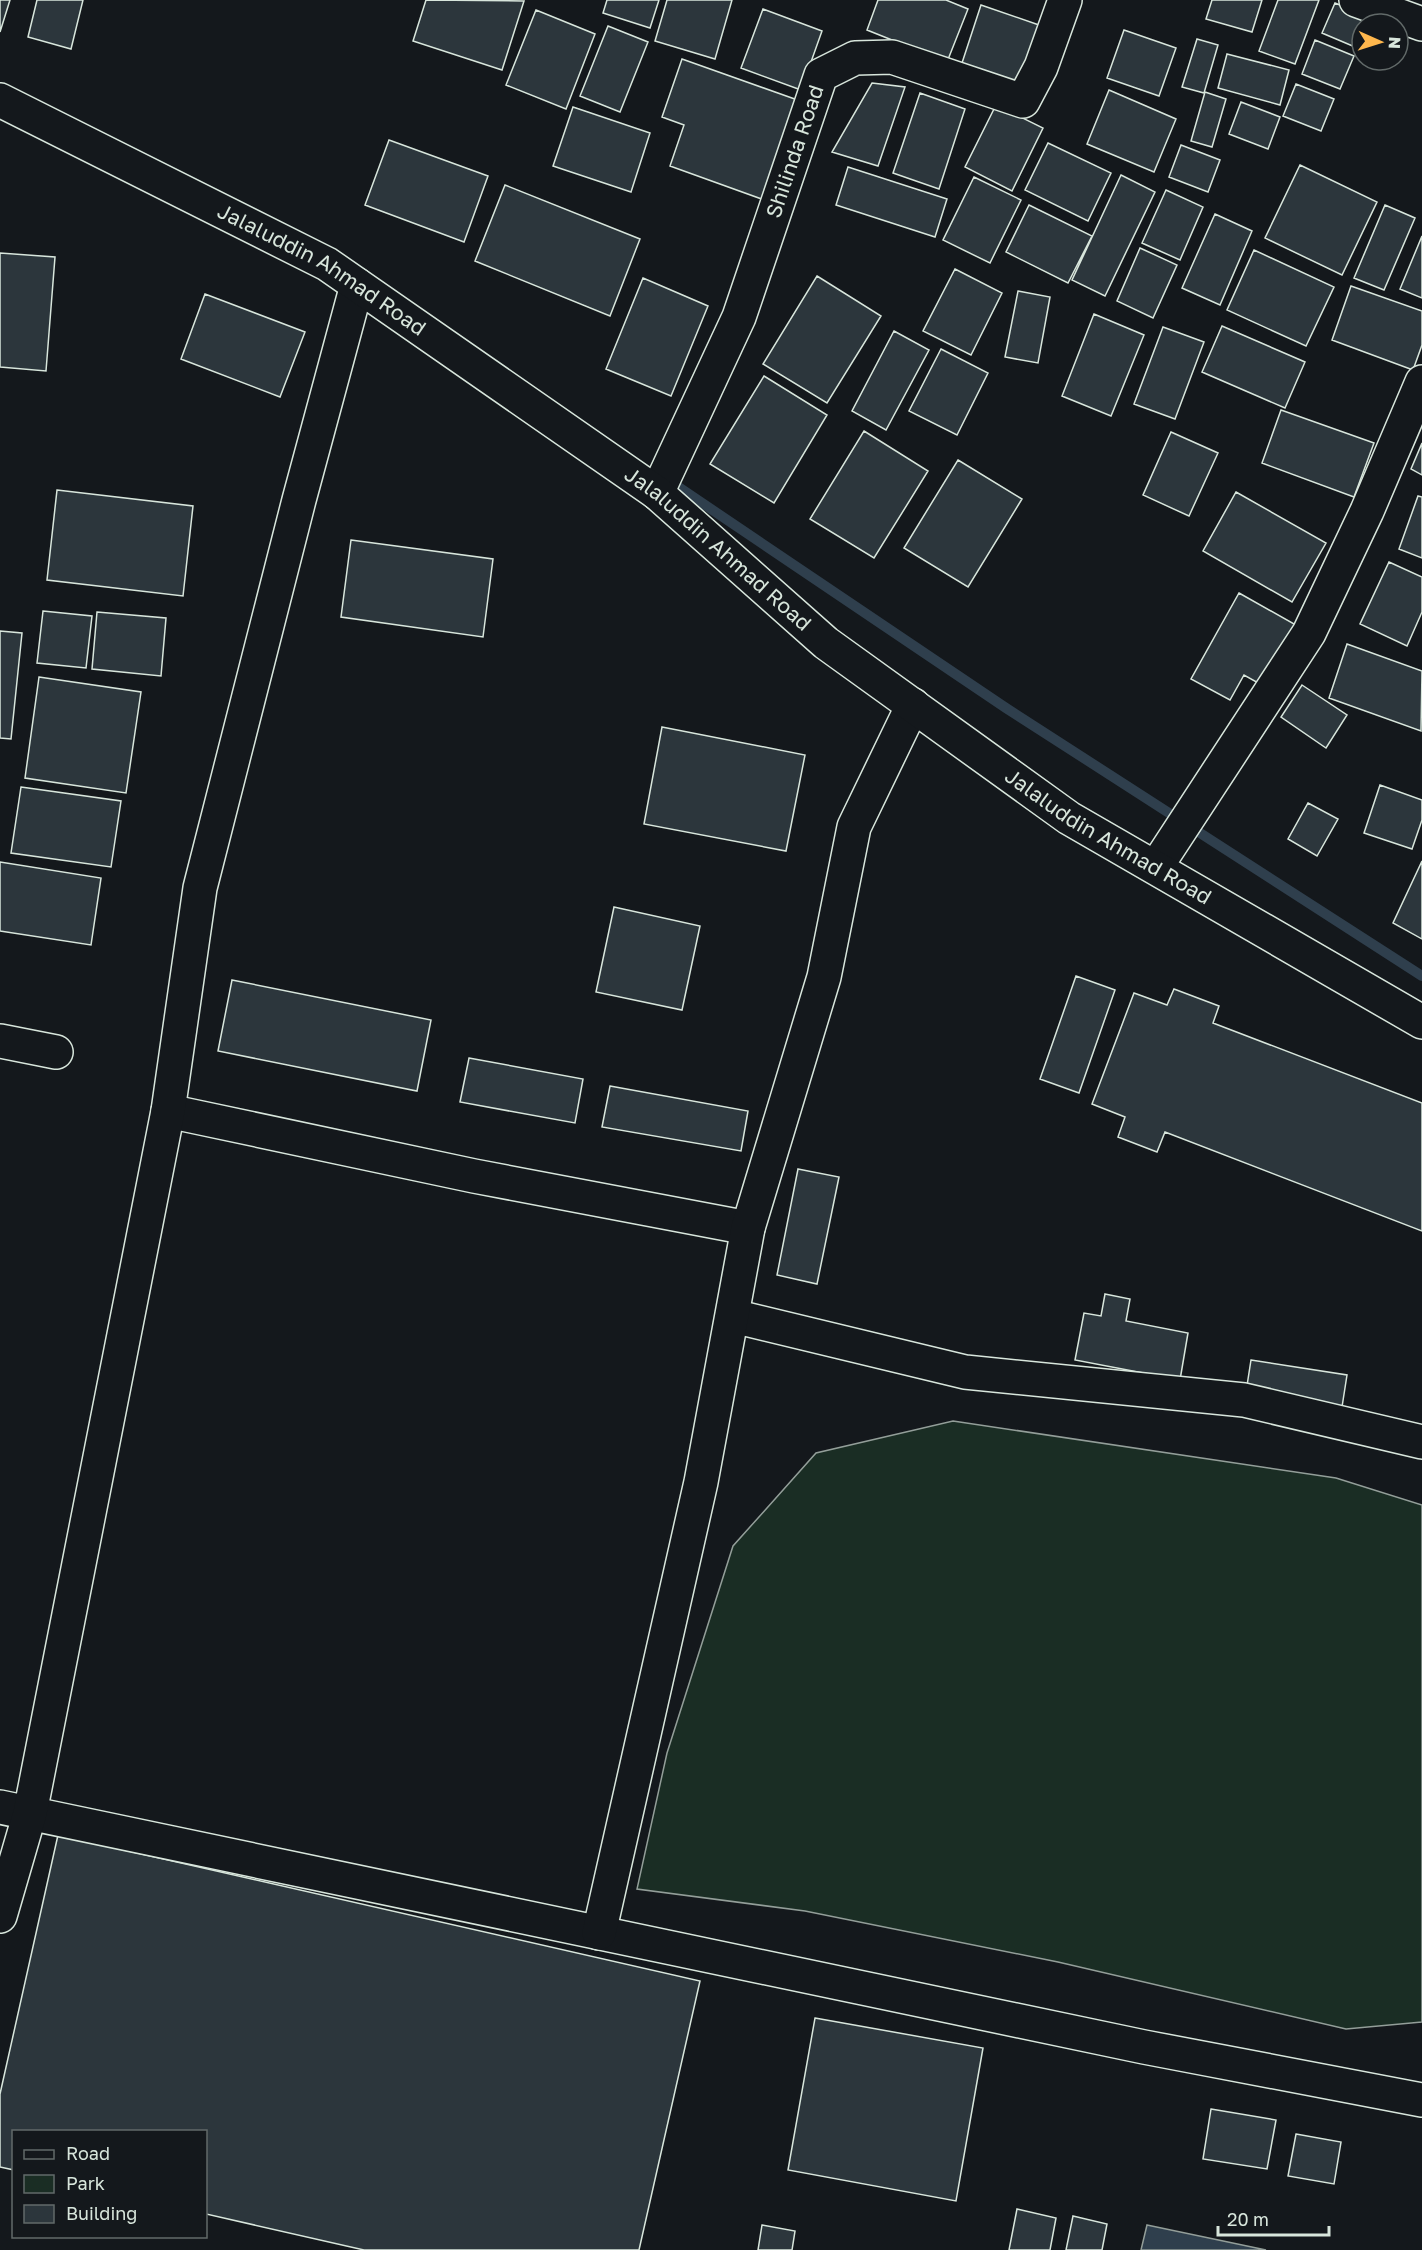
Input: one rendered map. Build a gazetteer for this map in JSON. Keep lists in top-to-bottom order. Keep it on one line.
{"streets":{"street":["Shilinda Road","Jalaluddin Ahmad Road"]},"crossings":[["Shilinda Road","Jalaluddin Ahmad Road"]],"legend":["Road","Park","Building"],"scale_bar":"20 m","north":"right"}
